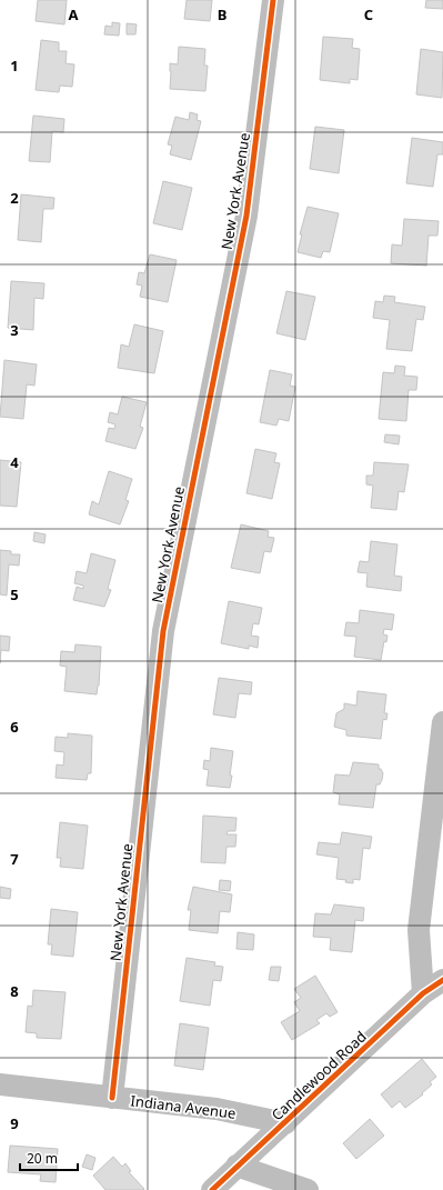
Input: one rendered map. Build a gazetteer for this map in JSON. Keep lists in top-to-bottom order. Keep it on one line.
{"streets":{"street":["New York Avenue","Candlewood Road","Indiana Avenue"]},"crossings":[["New York Avenue","Indiana Avenue"],["Candlewood Road","Indiana Avenue"]],"scale_bar":"20 m","grid":{"columns":["A","B","C"],"rows":["1","2","3","4","5","6","7","8","9"]}}
